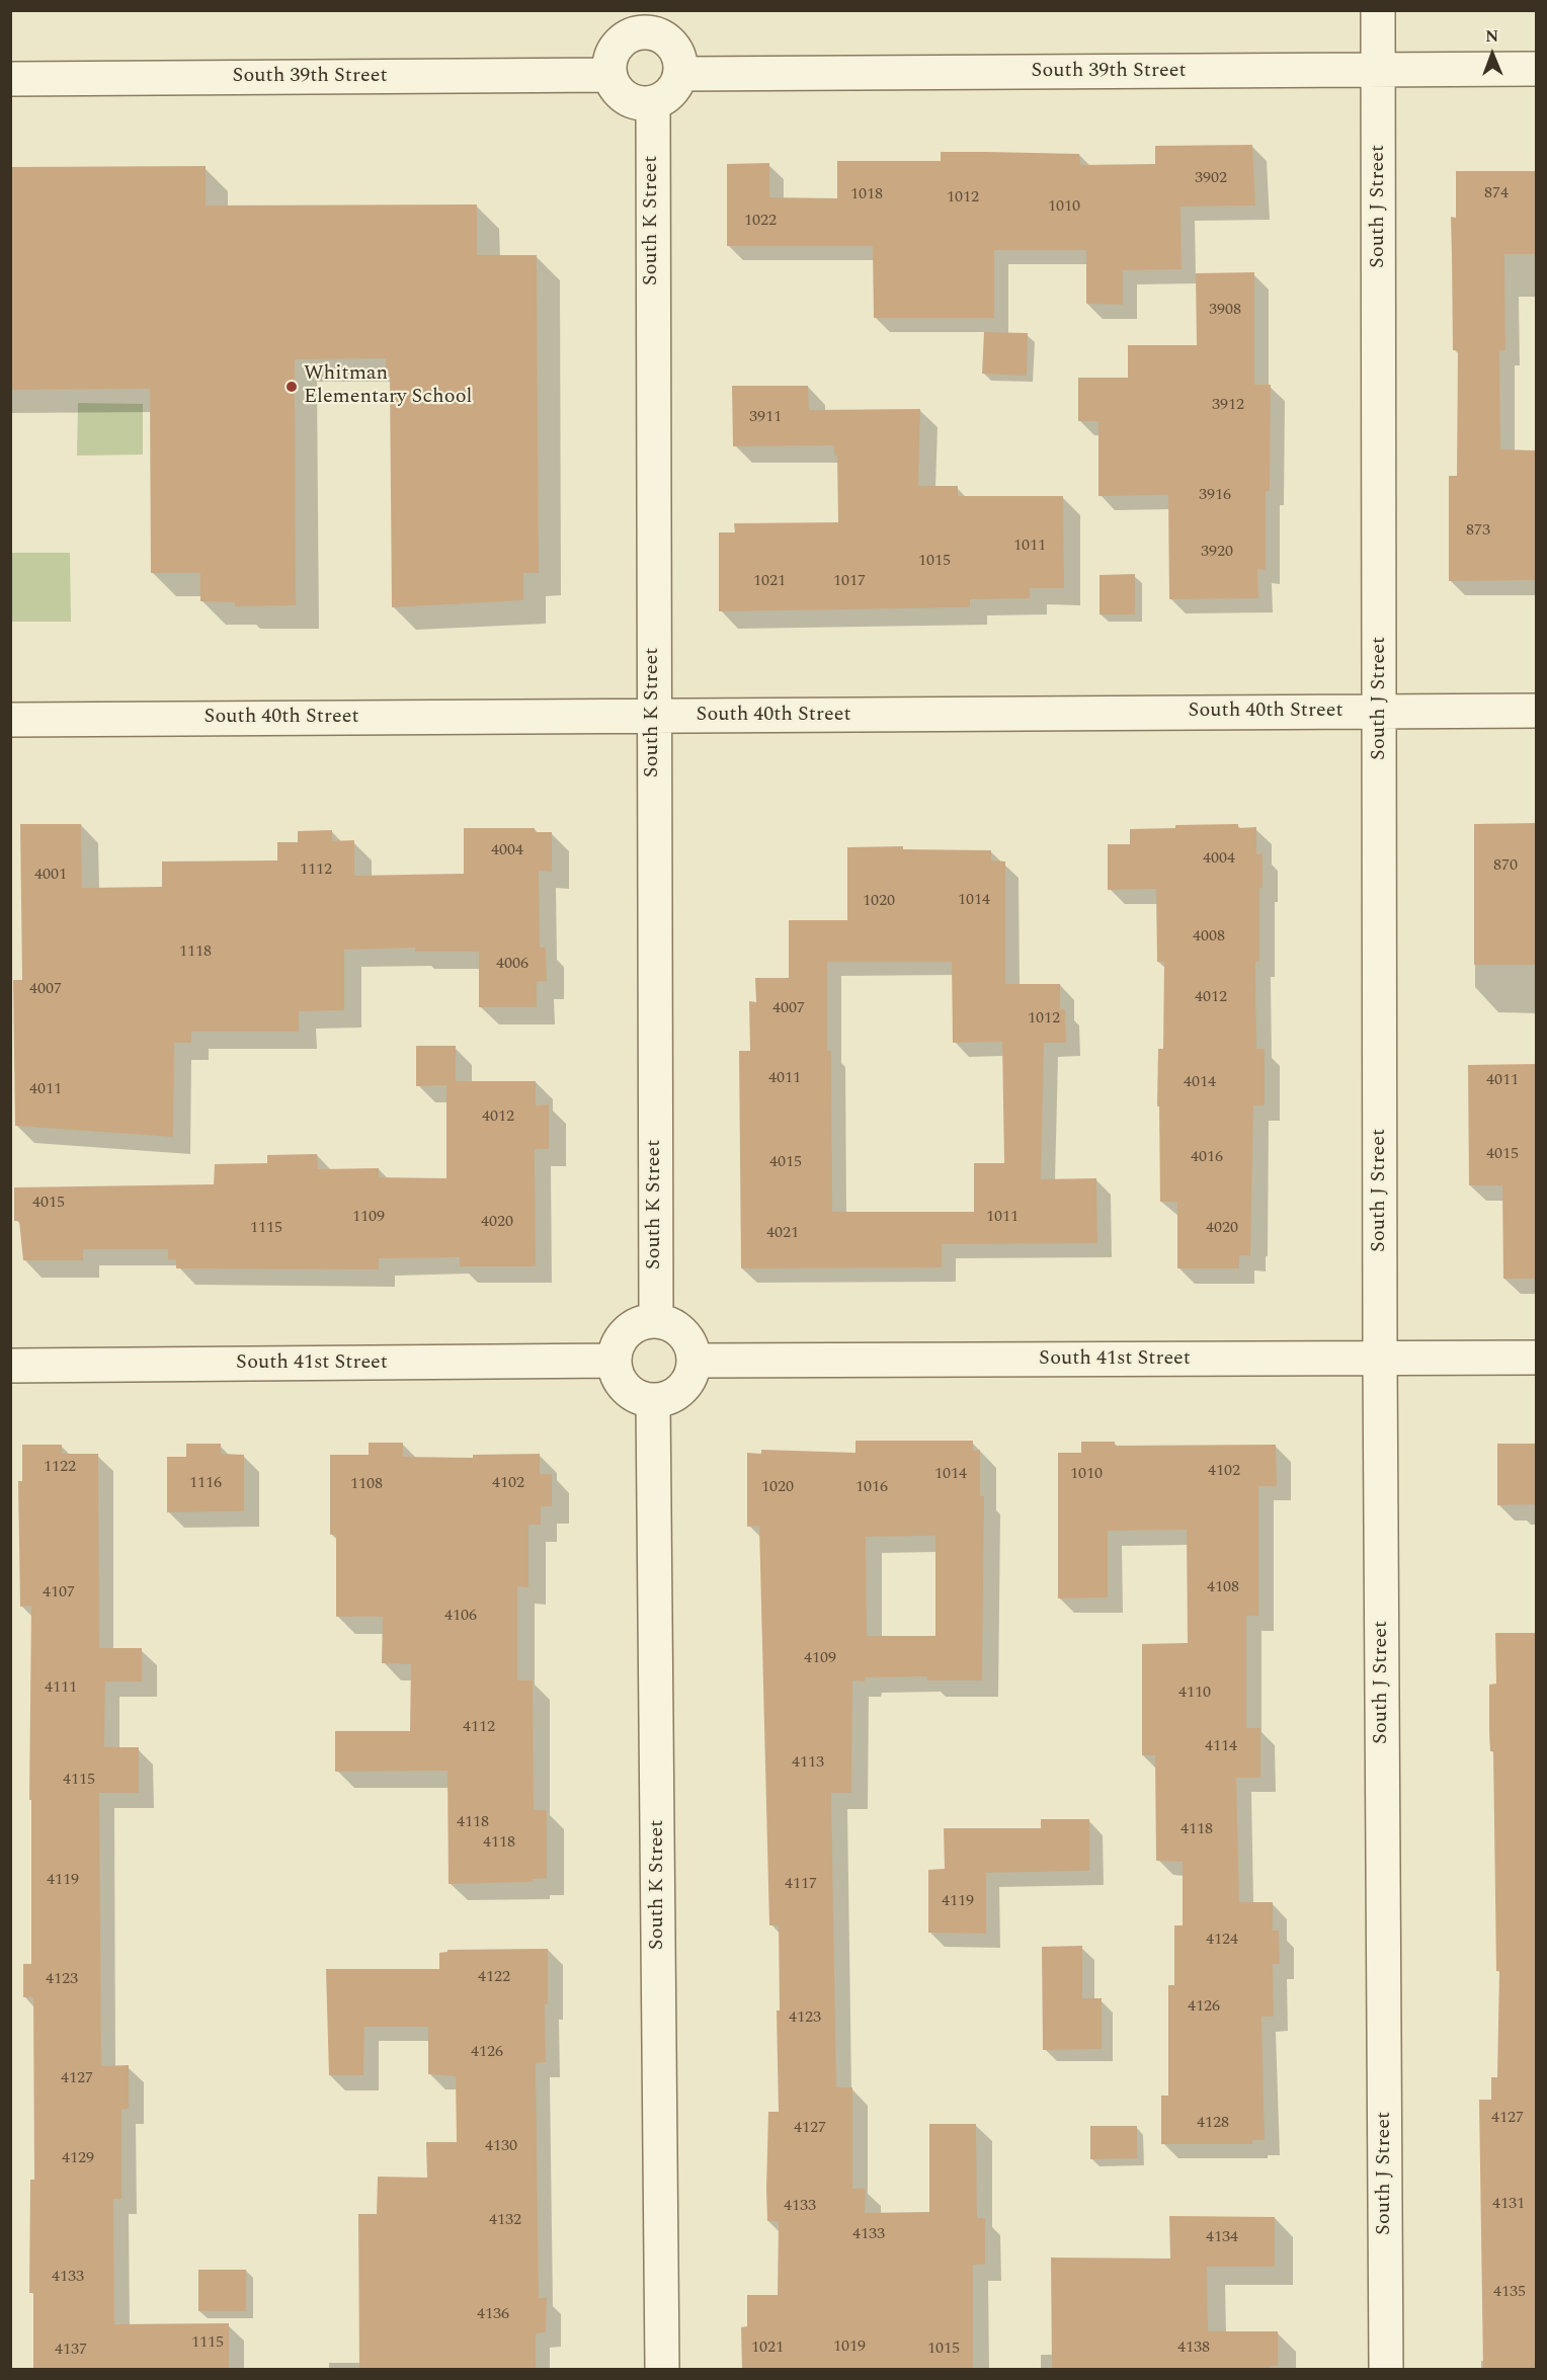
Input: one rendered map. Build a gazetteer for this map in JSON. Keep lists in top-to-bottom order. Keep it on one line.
{"streets":{"street":["South 39th Street","South J Street","South K Street","South 40th Street","South 41st Street"]},"crossings":[["South 39th Street","South J Street"],["South 39th Street","South K Street"],["South J Street","South 40th Street"],["South J Street","South 41st Street"],["South K Street","South 40th Street"],["South K Street","South 41st Street"]],"places":["Whitman Elementary School"],"house_numbers":["3902","874","1018","1012","1010","1022","3908","3912","3911","3916","873","1011","3920","1015","1021","1017","4004","4004","870","1112","4001","1014","1020","4008","1118","4006","4007","4012","4007","1012","4011","4011","4014","4011","4012","4015","4016","4015","4015","1109","1011","4020","1115","4020","4021","1122","4102","1014","1010","1116","4102","1108","1020","1016","4108","4107","4106","4109","4111","4110","4112","4114","4113","4115","4118","4118","4118","4119","4117","4119","4124","4122","4123","4126","4123","4126","4127","4127","4128","4127","4130","4129","4131","4133","4132","4133","4134","4133","4135","4136","1115","1019","1021","4138","1015","4137"],"north":"top"}
